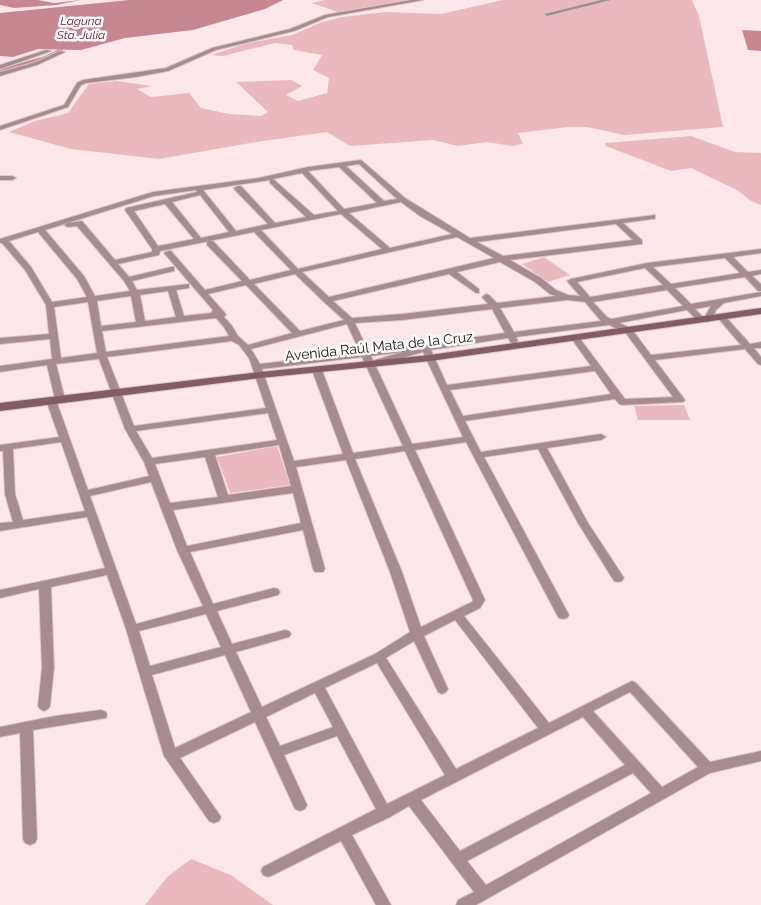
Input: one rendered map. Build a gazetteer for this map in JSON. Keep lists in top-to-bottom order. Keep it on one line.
{"streets":{"street":["Avenida Raúl Mata de la Cruz"]},"water":["Laguna Sta. Julia"]}
